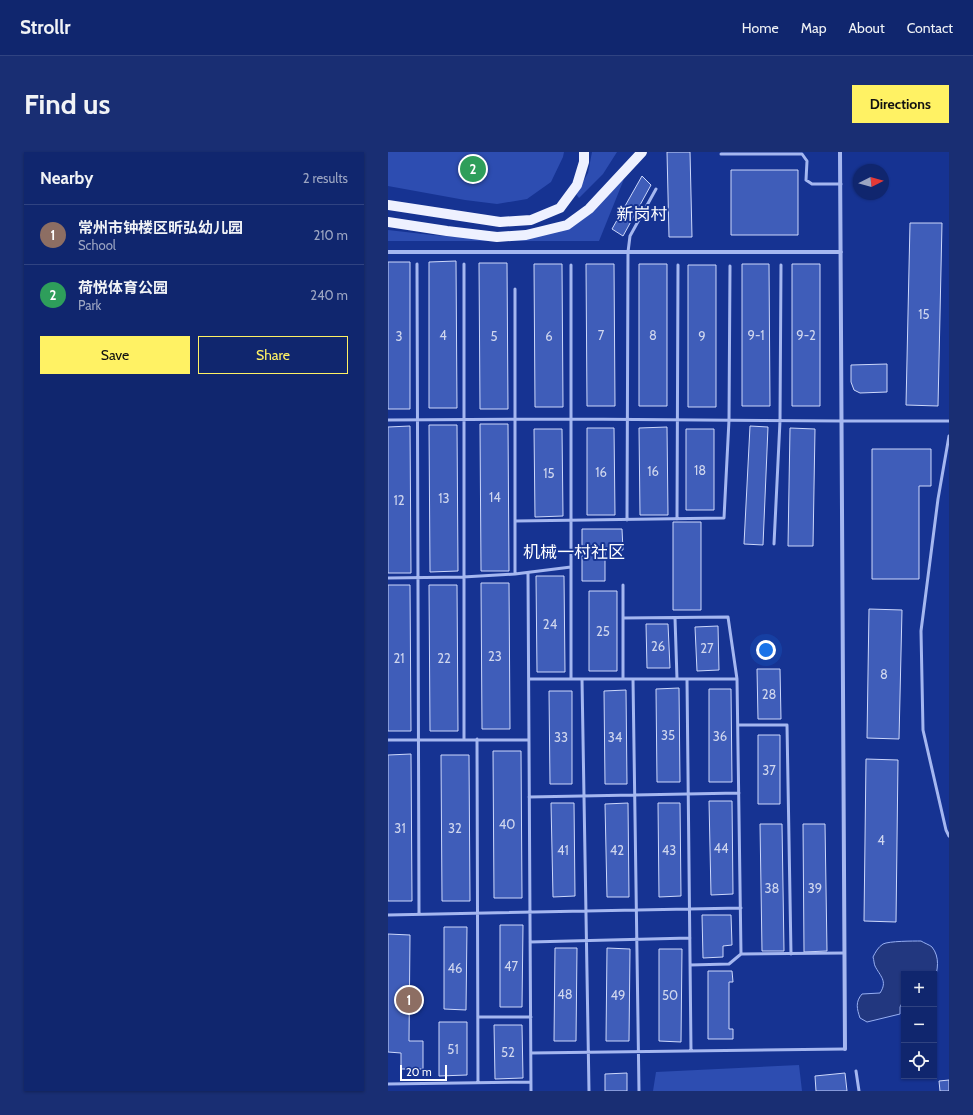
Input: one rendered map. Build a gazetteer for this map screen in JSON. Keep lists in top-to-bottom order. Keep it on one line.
{"districts":["新岗村","机械一村社区"],"house_numbers":["15","4","7","8","9-1","9-2","3","5","6","9","18","16","16","15","14","13","12","24","25","26","27","23","21","22","8","28","35","36","33","34","37","40","31","32","4","44","41","42","43","38","39","47","46","48","49","50","51","52"],"scale_bar":"20 m","north":"right","page":{"header":"Strollr","nav":["Home","Map","About","Contact"],"buttons":["Directions",["Save","Share"]],"title":"Find us","heading":["Nearby","2 results"],"pins":["2","1"],"list":[{"mark":"1","name":"常州市钟楼区昕弘幼儿园","note":"School","value":"210 m"},{"mark":"2","name":"荷悦体育公园","note":"Park","value":"240 m"}],"map_buttons":["+","−"],"scale":"20 m"}}
